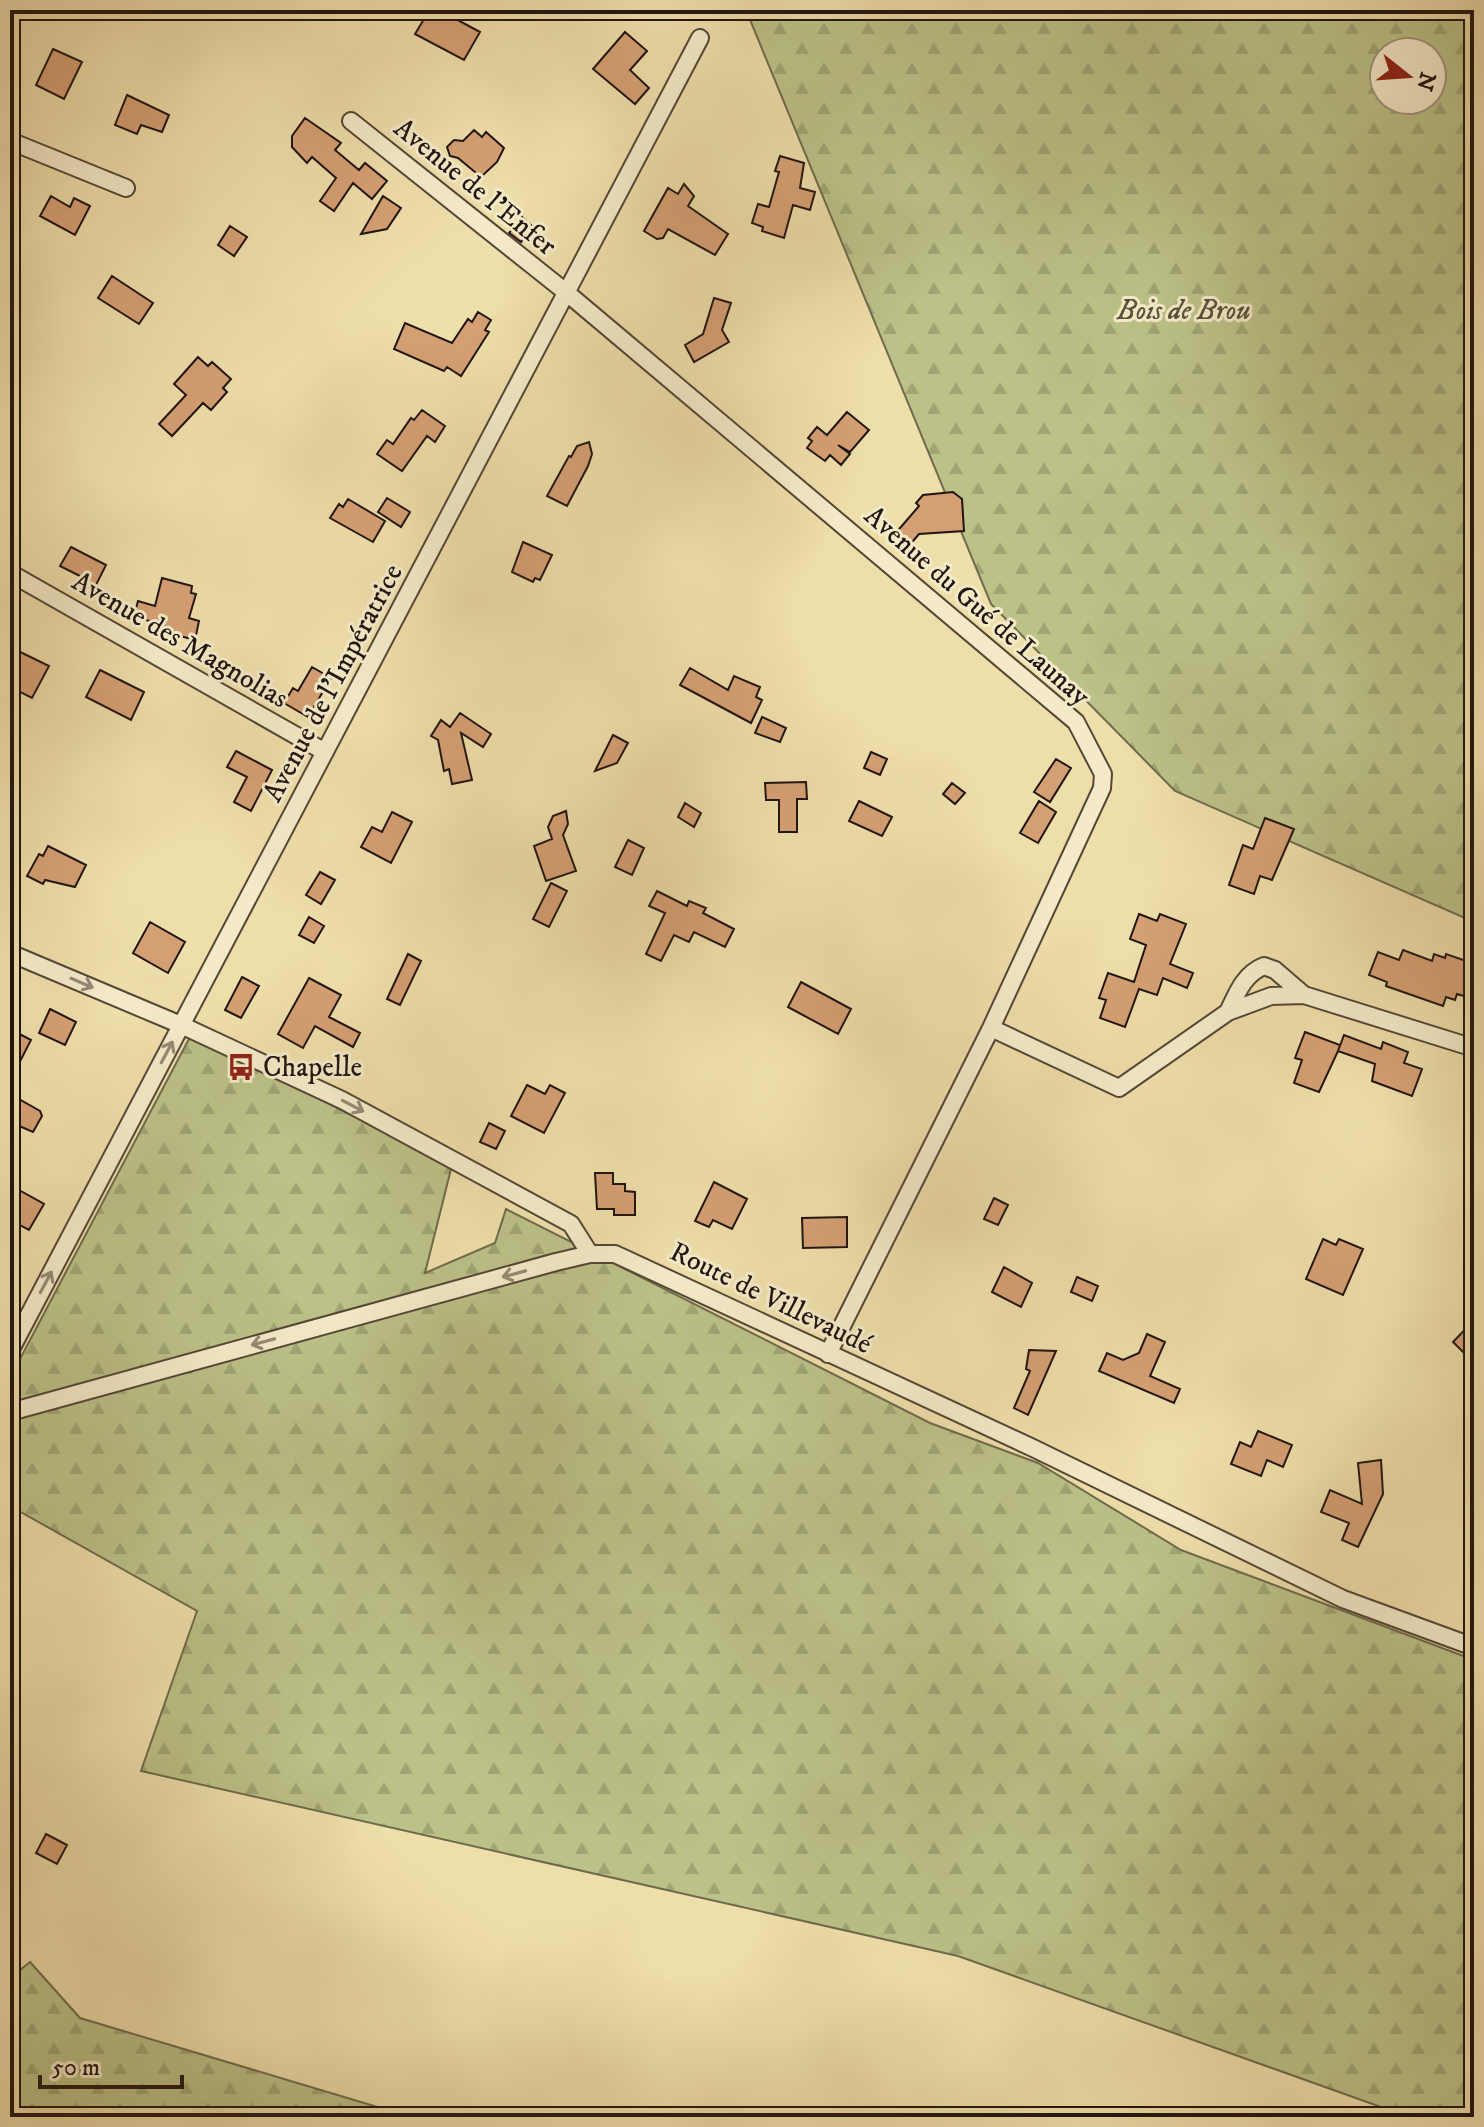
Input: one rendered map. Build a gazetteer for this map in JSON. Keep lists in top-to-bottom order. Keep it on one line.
{"streets":{"street":["Avenue de l'Enfer","Avenue du Gué de Launay","Avenue des Magnolias","Avenue de l'Impératrice","Route de Villevaudé"]},"crossings":[["Avenue de l'Enfer","Avenue du Gué de Launay"],["Avenue de l'Enfer","Avenue de l'Impératrice"],["Avenue du Gué de Launay","Avenue de l'Impératrice"],["Avenue du Gué de Launay","Route de Villevaudé"],["Avenue des Magnolias","Avenue de l'Impératrice"]],"one_way":["Route de Villevaudé"],"parks":["Bois de Brou"],"places":{"bus stop":["Chapelle"]},"scale_bar":"50 m","north":"right"}
